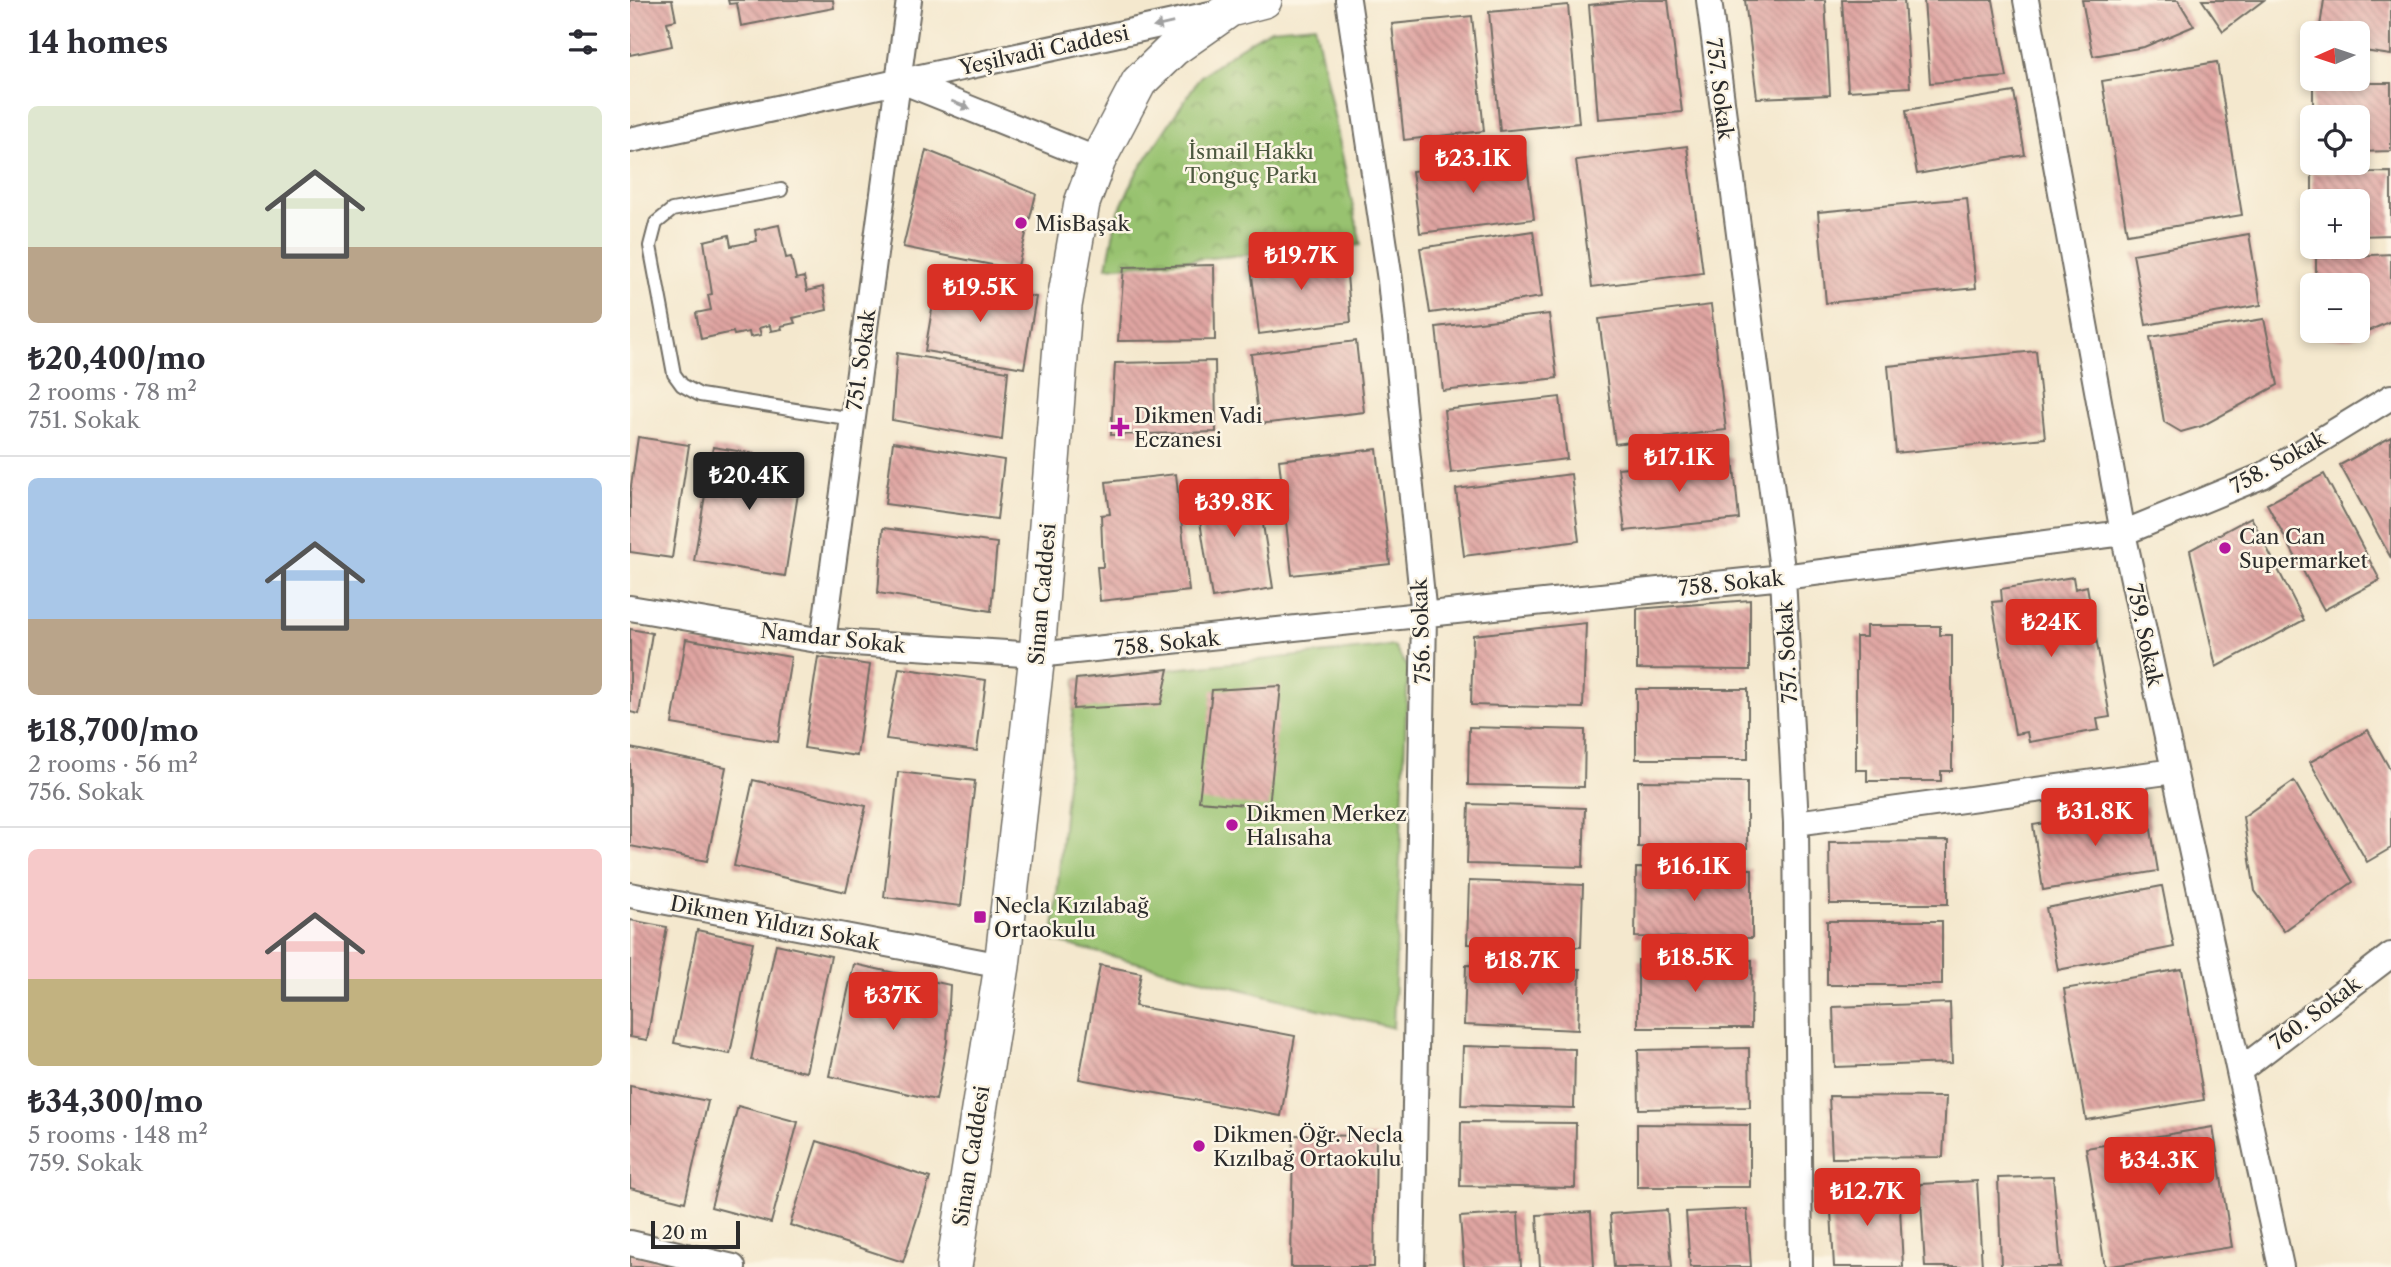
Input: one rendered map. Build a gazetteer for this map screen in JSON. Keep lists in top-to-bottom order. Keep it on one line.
{"streets":{"main road":["Sinan Caddesi"],"street":["Yeşilvadi Caddesi","757. Sokak","751. Sokak","758. Sokak","756. Sokak","759. Sokak","Namdar Sokak","Dikmen Yıldızı Sokak","760. Sokak"]},"crossings":[["Yeşilvadi Caddesi","751. Sokak"],["Yeşilvadi Caddesi","Sinan Caddesi"],["757. Sokak","758. Sokak"],["751. Sokak","Namdar Sokak"],["758. Sokak","Sinan Caddesi"],["758. Sokak","756. Sokak"],["758. Sokak","759. Sokak"],["758. Sokak","Namdar Sokak"],["Sinan Caddesi","Namdar Sokak"],["Sinan Caddesi","Dikmen Yıldızı Sokak"],["759. Sokak","760. Sokak"]],"parks":["İsmail Hakkı Tonguç Parkı"],"places":{"other":["MisBaşak","Can Can Supermarket","Dikmen Merkez Halısaha","Dikmen Öğr. Necla Kızılbağ Ortaokulu"],"health":["Dikmen Vadi Eczanesi"],"transit":["Necla Kızılabağ Ortaokulu"]},"scale_bar":"20 m","north":"left","page":{"heading":"14 homes","map_buttons":["+","−"],"list":[{"name":"₺20,400/mo","note":"2 rooms · 78 m² · 751. Sokak"},{"name":"₺18,700/mo","note":"2 rooms · 56 m² · 756. Sokak"},{"name":"₺34,300/mo","note":"5 rooms · 148 m² · 759. Sokak"}],"price":["₺23.1K","₺19.7K","₺19.5K","₺17.1K","₺20.4K","₺39.8K","₺24K","₺31.8K","₺16.1K","₺18.5K","₺18.7K","₺37K","₺34.3K","₺12.7K"],"scale":"20 m"}}
